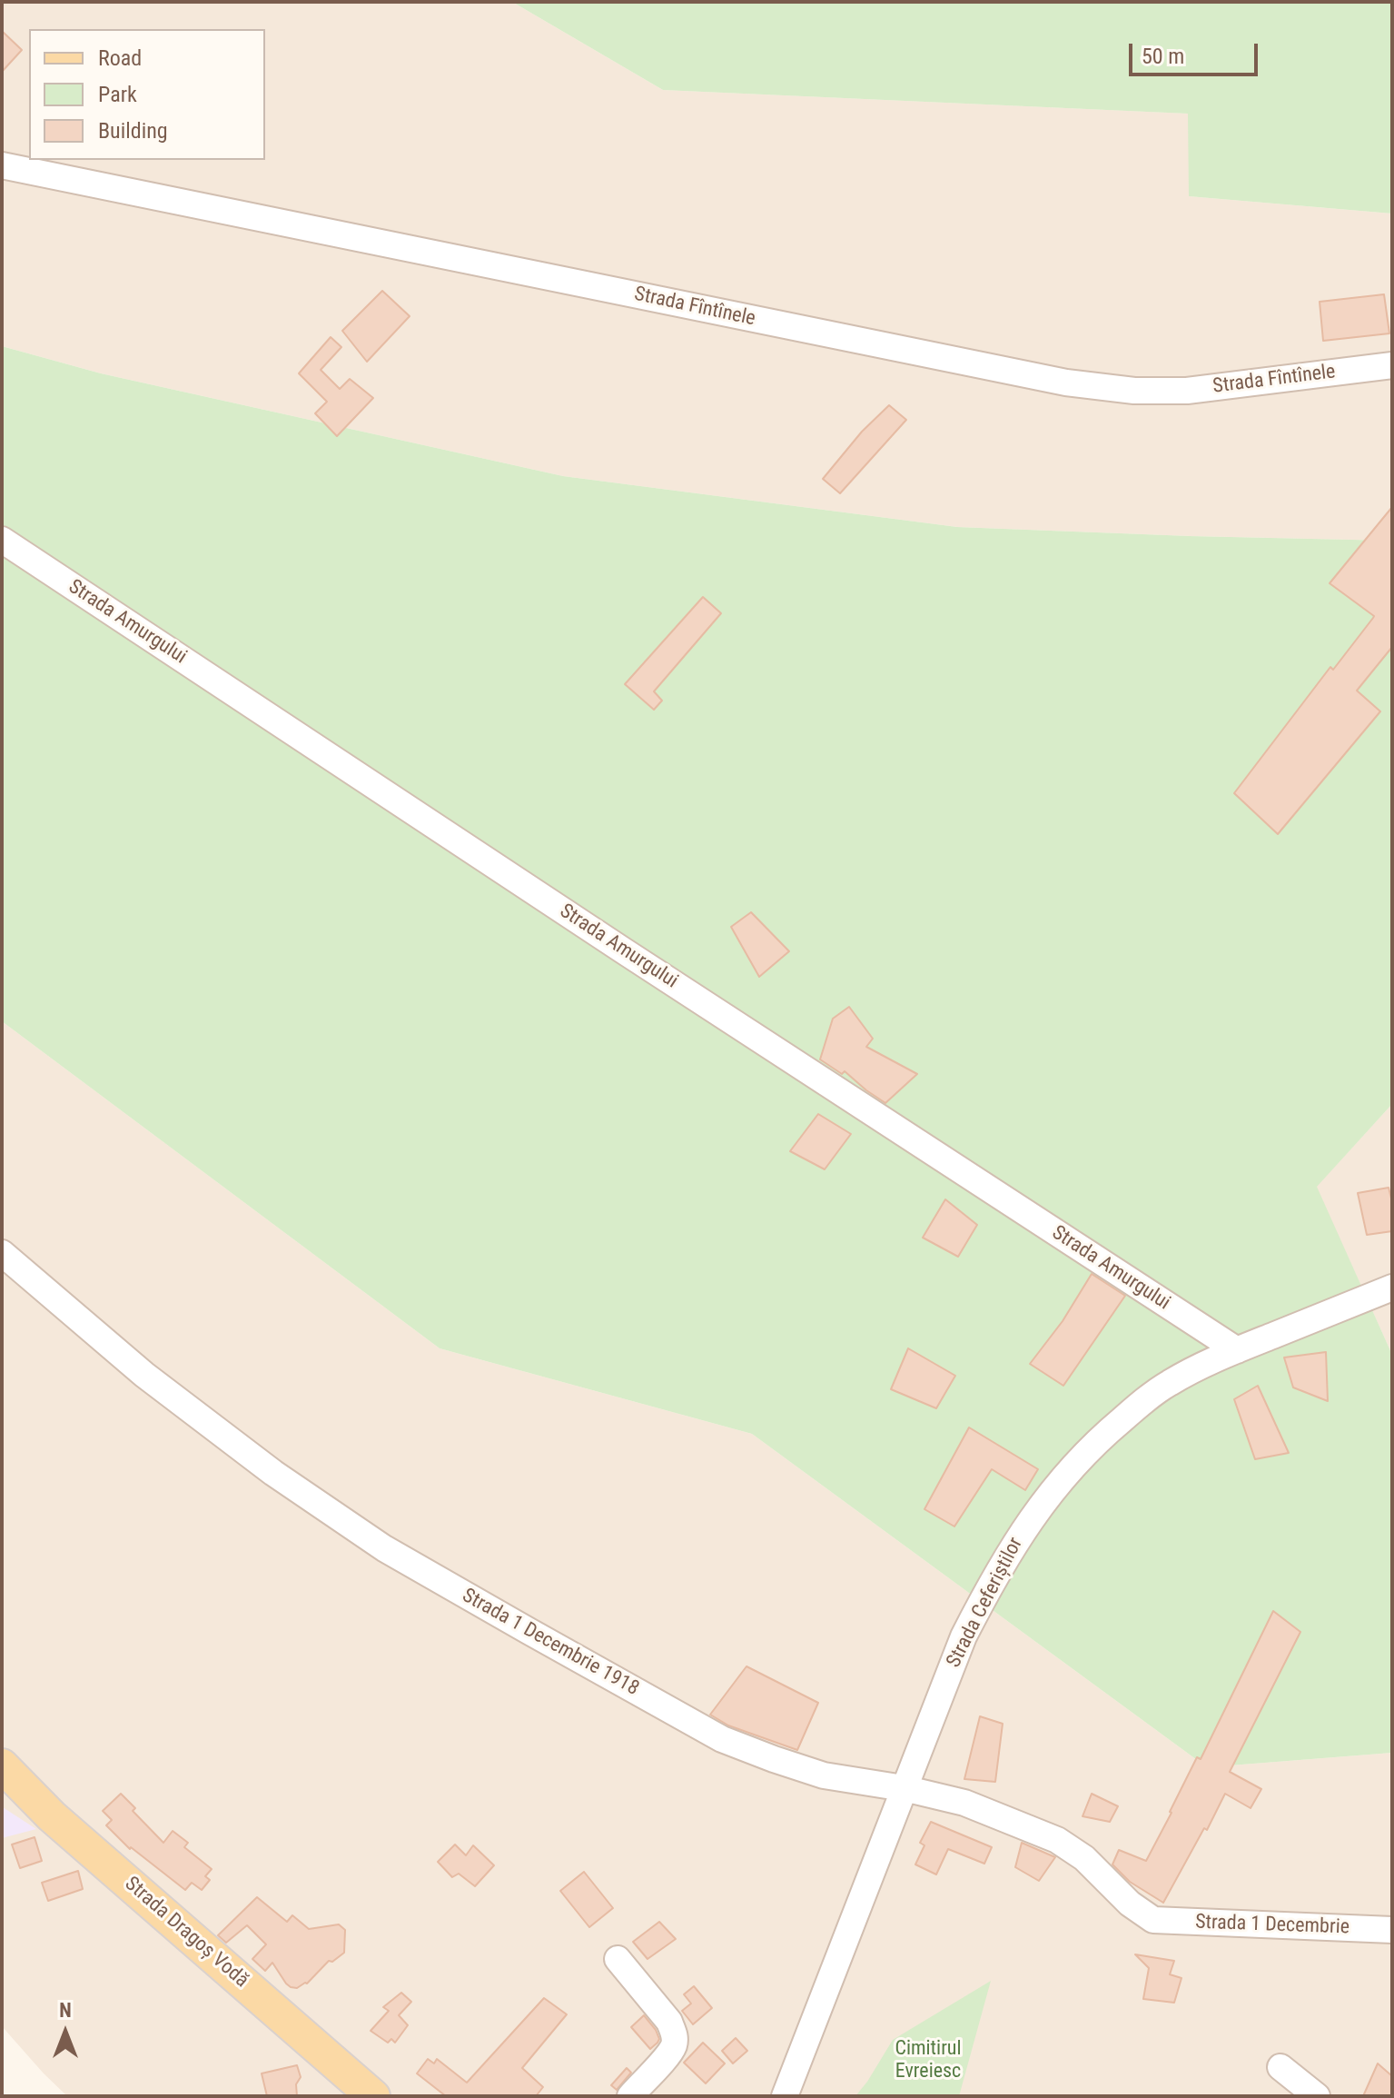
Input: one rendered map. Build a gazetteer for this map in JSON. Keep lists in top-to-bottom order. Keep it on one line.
{"streets":{"main road":["Strada Dragoș Vodă"],"street":["Strada Fîntînele","Strada Amurgului","Strada Ceferiștilor","Strada 1 Decembrie 1918","Strada 1 Decembrie"]},"crossings":[["Strada Amurgului","Strada Ceferiștilor"],["Strada Ceferiștilor","Strada 1 Decembrie 1918"],["Strada 1 Decembrie 1918","Strada 1 Decembrie"]],"parks":["Cimitirul Evreiesc"],"legend":["Road","Park","Building"],"scale_bar":"50 m","north":"top"}
